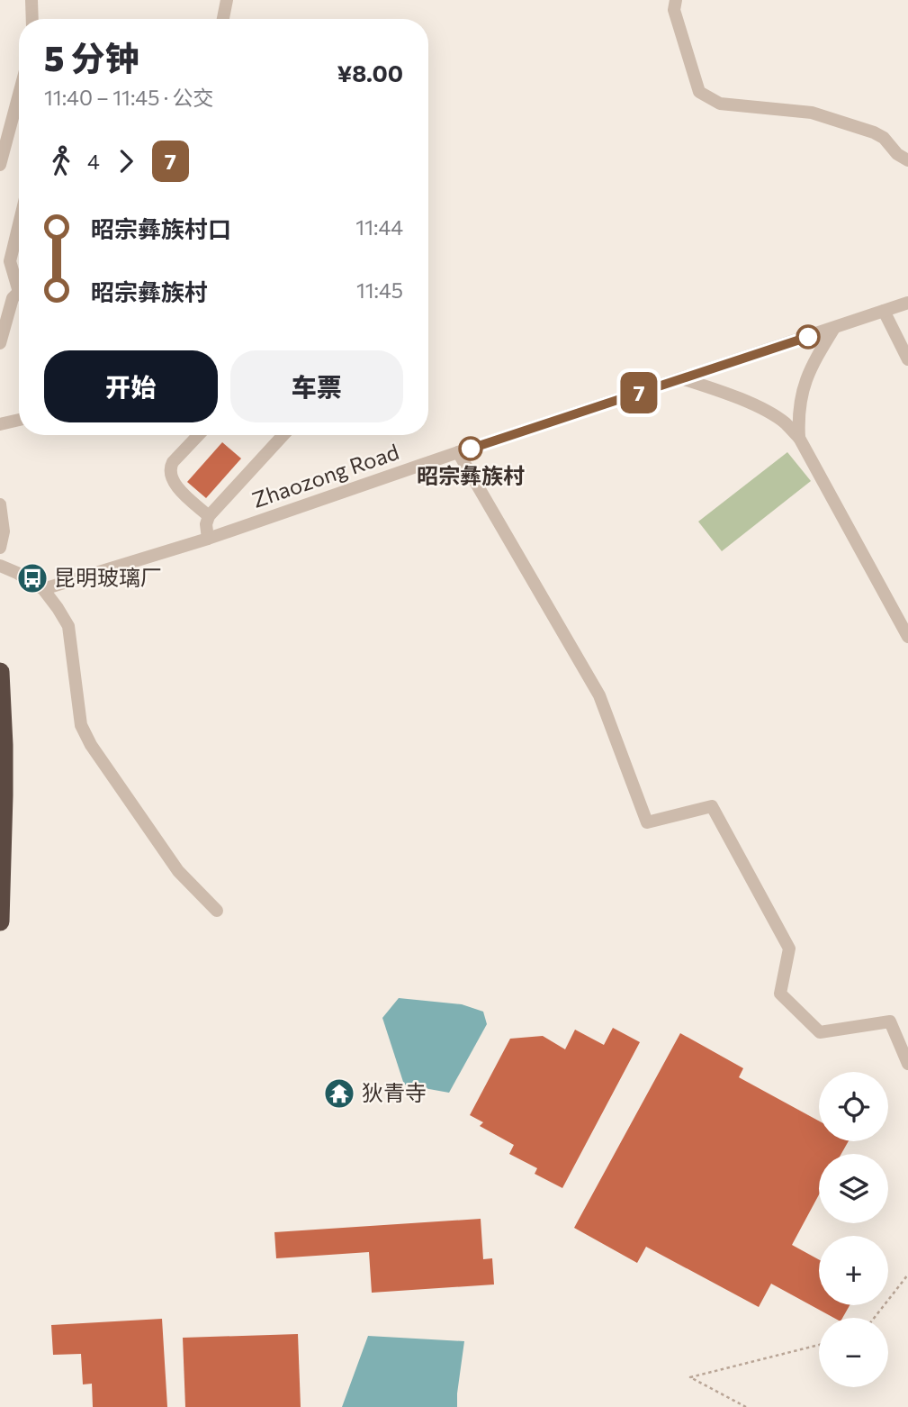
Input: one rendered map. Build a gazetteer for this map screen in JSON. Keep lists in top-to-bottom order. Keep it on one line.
{"streets":{"street":["Zhaozong Road"]},"places":{"other":["昭宗彝族村"],"bus stop":["昆明玻璃厂"],"temple":["狄青寺"]},"lines":["bus line 7"],"page":{"on_map":"7","heading":["5 分钟","11:40 – 11:45 · 公交","¥8.00"],"legs":["4","7"],"list":[{"name":"昭宗彝族村口","value":"11:44"},{"name":"昭宗彝族村","value":"11:45"}],"buttons":["开始","车票"],"map_buttons":["+","−"]}}
